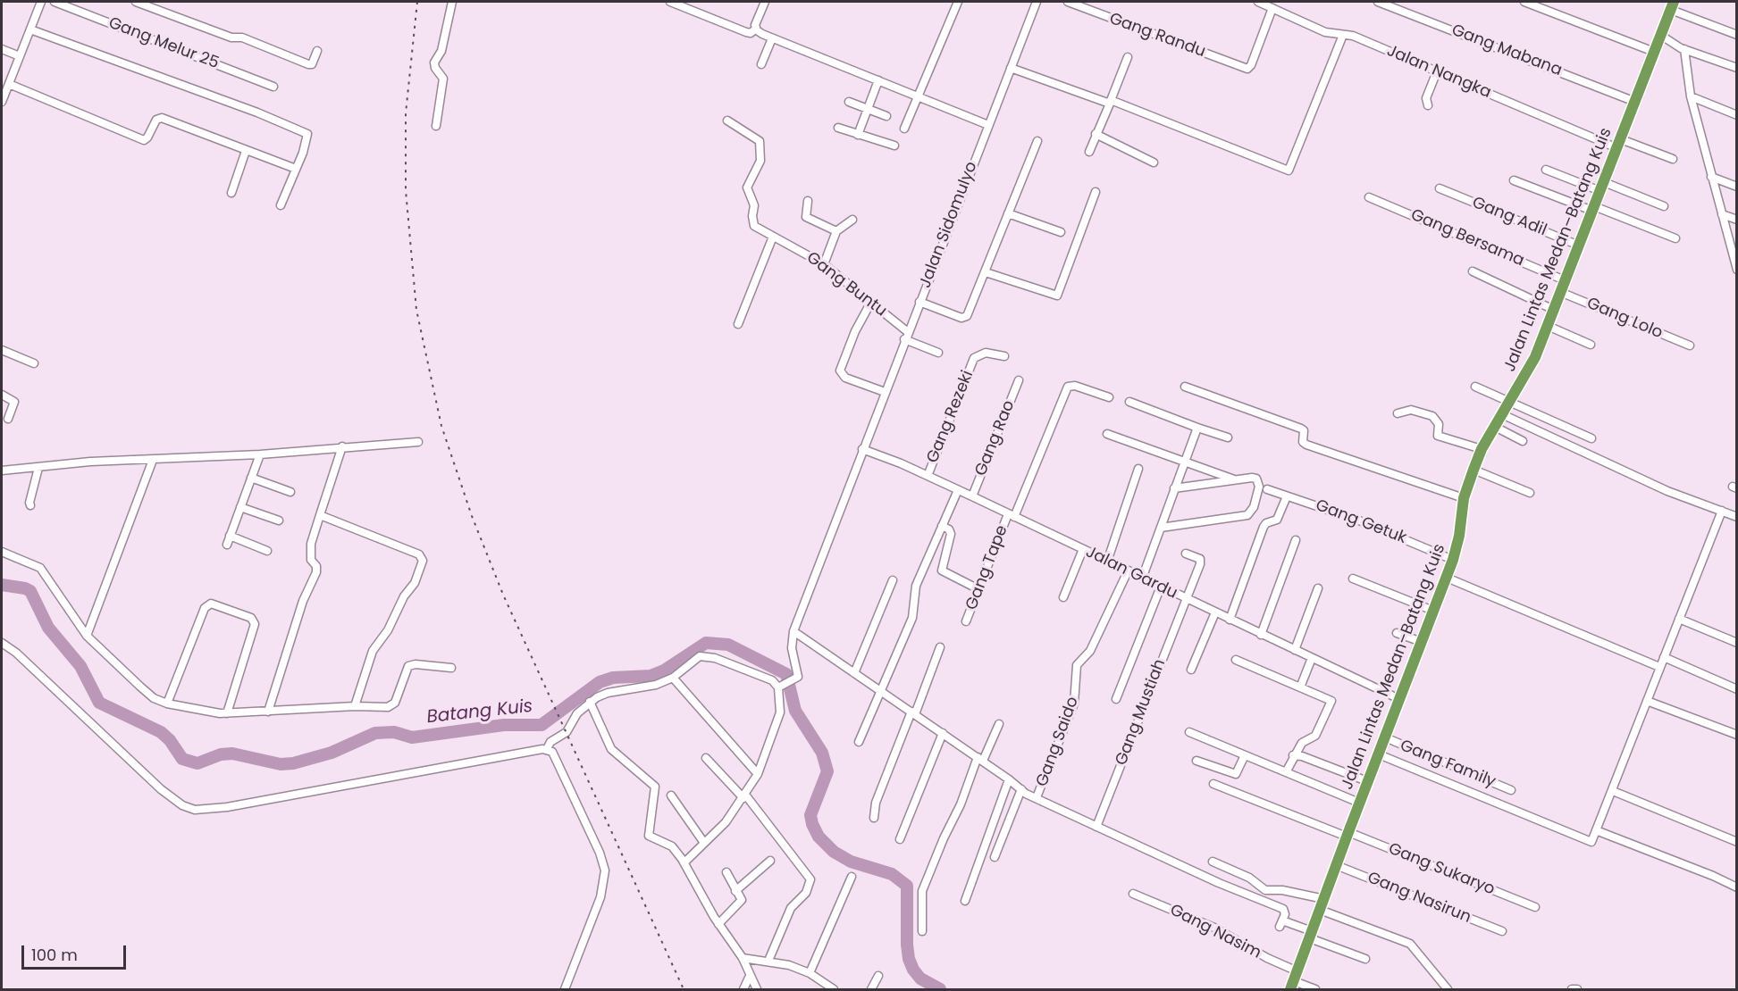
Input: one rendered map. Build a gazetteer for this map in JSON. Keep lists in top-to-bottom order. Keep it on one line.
{"streets":{"highway":["Jalan Lintas Medan–Batang Kuis"],"street":["Gang Randu","Gang Melur 25","Gang Mabana","Jalan Nangka","Gang Adil","Jalan Sidomulyo","Gang Bersama","Gang Buntu","Gang Lolo","Gang Rezeki","Gang Rao","Gang Getuk","Gang Tape","Jalan Gardu","Gang Mustiah","Gang Saido","Gang Family","Gang Sukaryo","Gang Nasirun","Gang Nasim"]},"crossings":[["Gang Randu","Jalan Nangka"],["Gang Mabana","Jalan Lintas Medan–Batang Kuis"],["Jalan Nangka","Jalan Lintas Medan–Batang Kuis"],["Gang Adil","Jalan Lintas Medan–Batang Kuis"],["Jalan Sidomulyo","Gang Buntu"],["Jalan Sidomulyo","Jalan Gardu"],["Gang Bersama","Jalan Lintas Medan–Batang Kuis"],["Jalan Lintas Medan–Batang Kuis","Gang Lolo"],["Jalan Lintas Medan–Batang Kuis","Gang Getuk"],["Jalan Lintas Medan–Batang Kuis","Jalan Gardu"],["Jalan Lintas Medan–Batang Kuis","Gang Family"],["Jalan Lintas Medan–Batang Kuis","Gang Sukaryo"],["Jalan Lintas Medan–Batang Kuis","Gang Nasirun"],["Jalan Lintas Medan–Batang Kuis","Gang Nasim"],["Gang Rezeki","Jalan Gardu"],["Gang Rao","Jalan Gardu"],["Gang Tape","Jalan Gardu"],["Jalan Gardu","Gang Mustiah"],["Jalan Gardu","Gang Saido"]],"water":["Batang Kuis"],"scale_bar":"100 m"}
